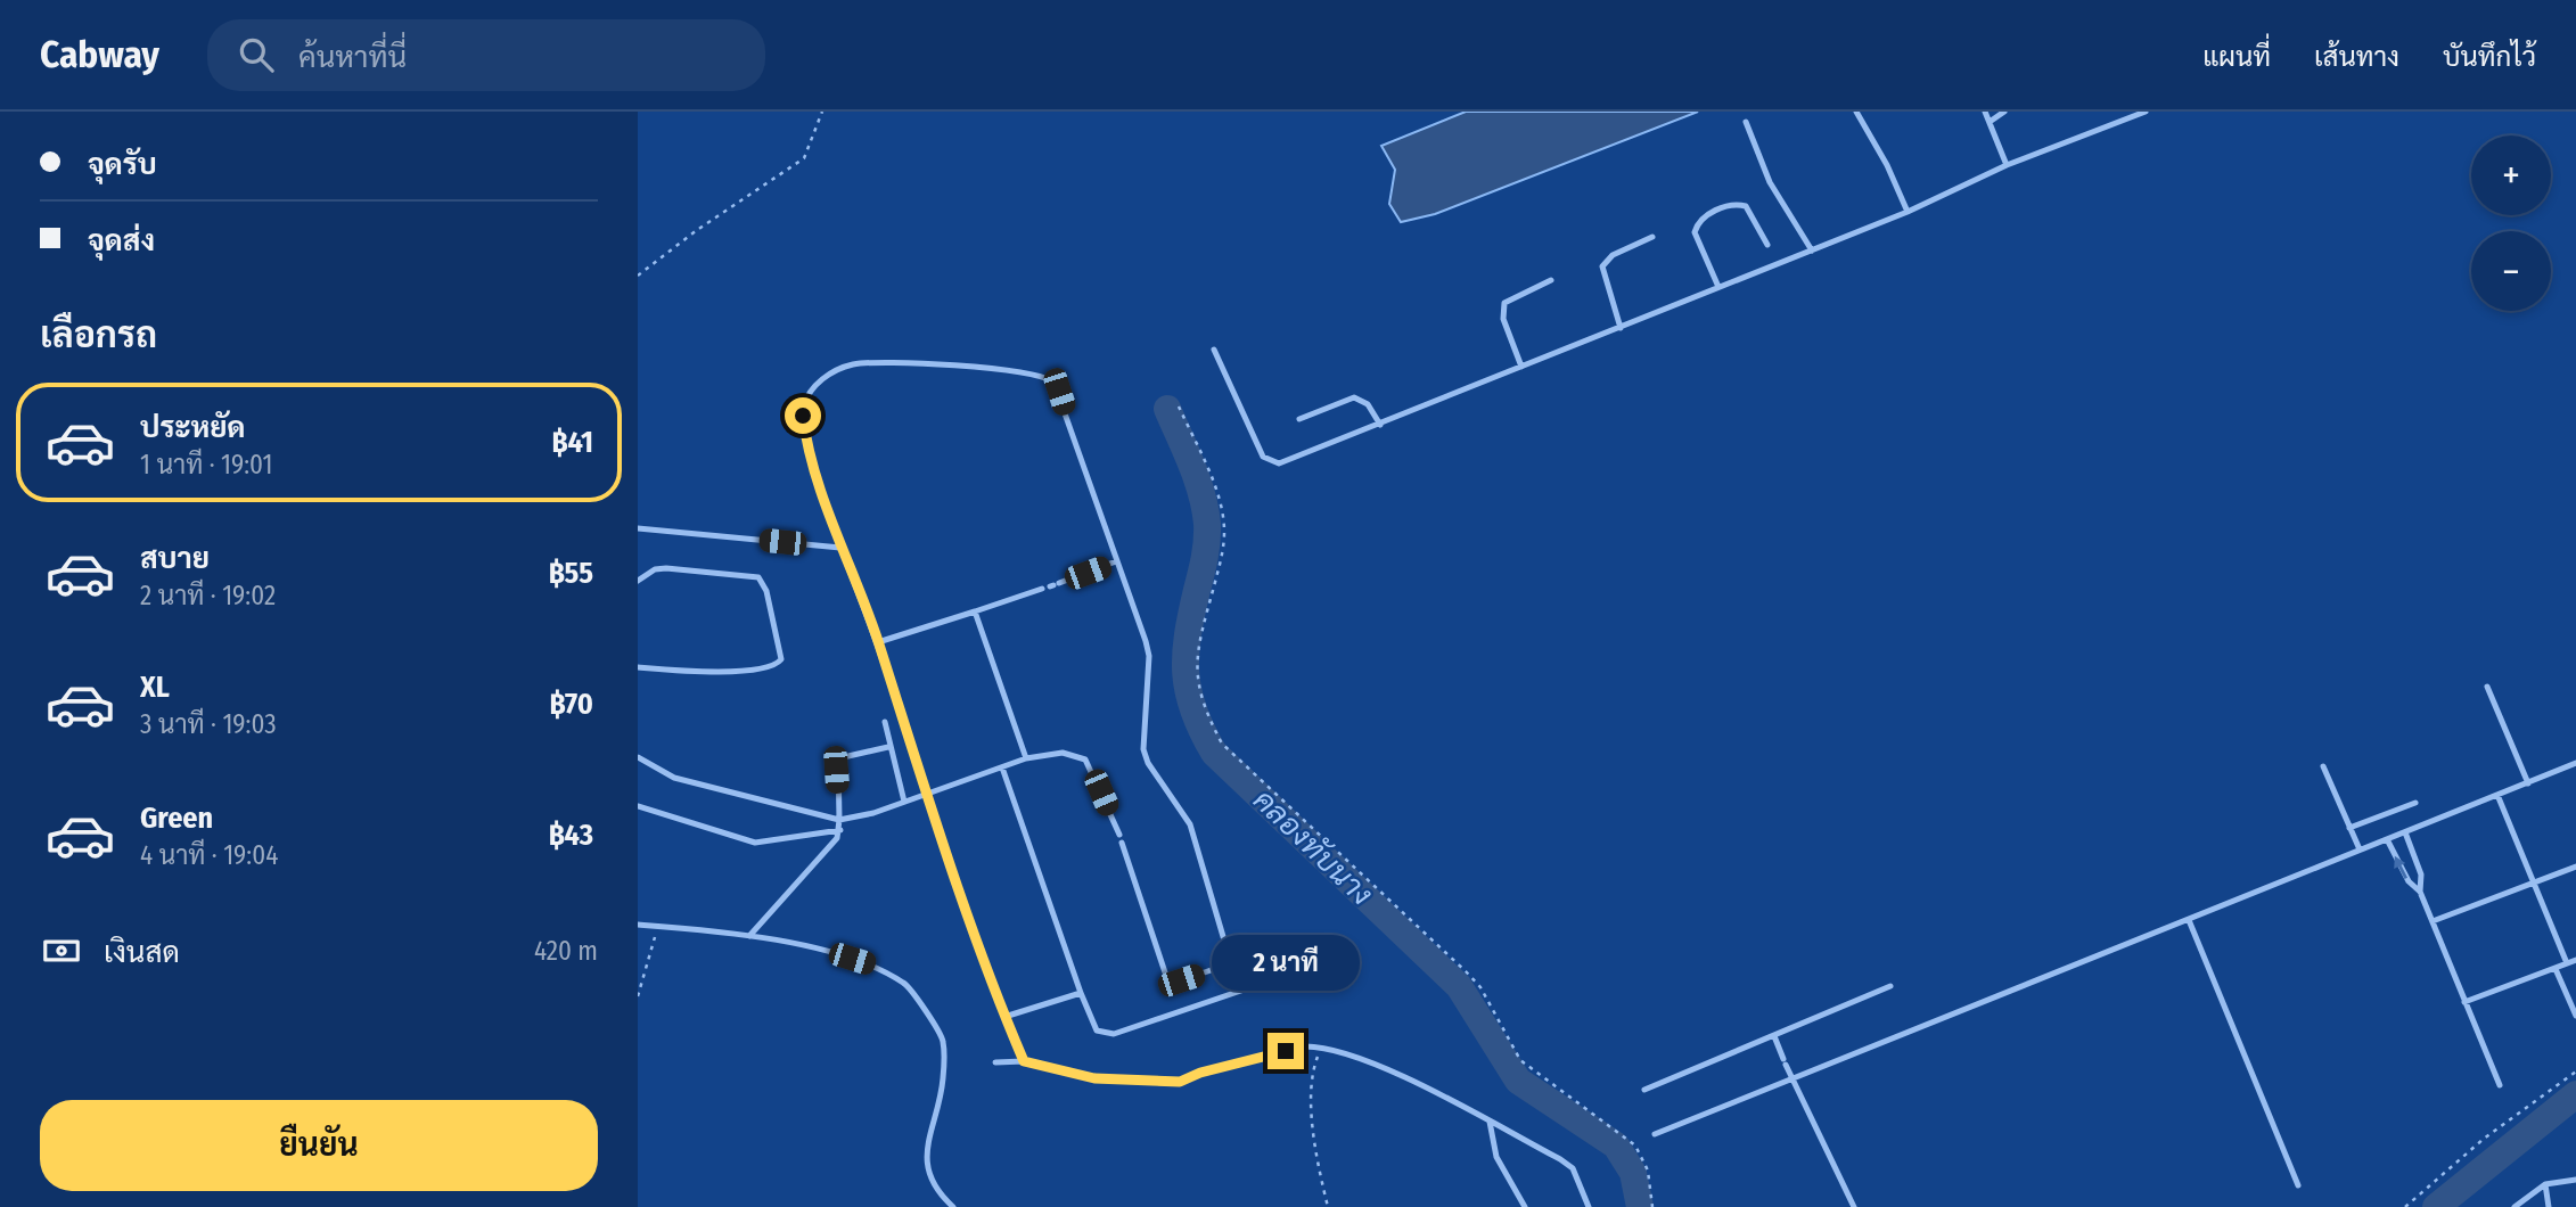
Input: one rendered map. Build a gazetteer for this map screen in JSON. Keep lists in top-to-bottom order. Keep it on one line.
{"water":["คลองทับนาง"],"page":{"header":"Cabway","search":"ค้นหาที่นี่","nav":["แผนที่","เส้นทาง","บันทึกไว้"],"banner":["จุดรับ","จุดส่ง"],"map_buttons":["+","−"],"heading":"เลือกรถ","list":[{"name":"ประหยัด","note":"1 นาที · 19:01","value":"฿41"},{"name":"สบาย","note":"2 นาที · 19:02","value":"฿55"},{"name":"XL","note":"3 นาที · 19:03","value":"฿70"},{"name":"Green","note":"4 นาที · 19:04","value":"฿43"}],"pay":["เงินสด","420 m"],"bubble":"2 นาที","buttons":"ยืนยัน"}}
